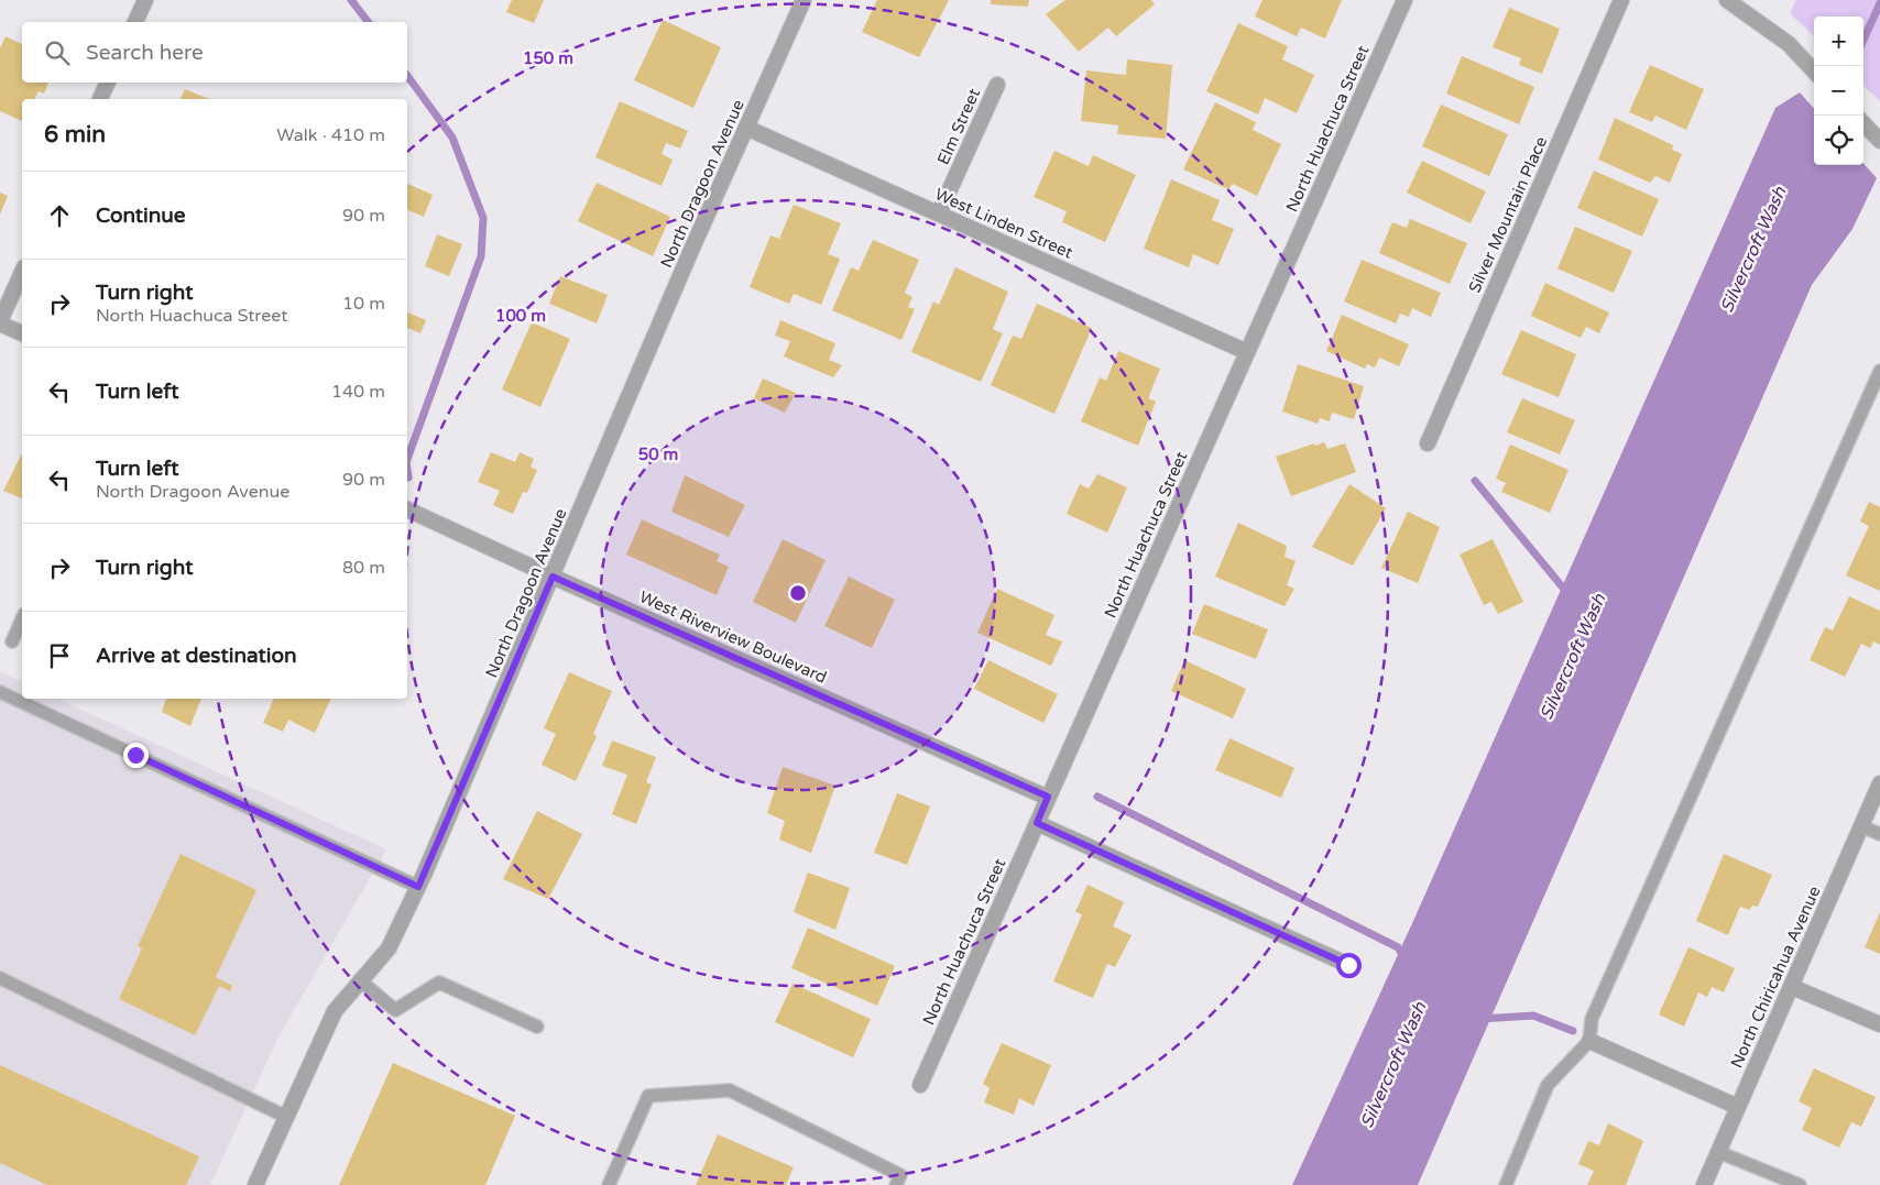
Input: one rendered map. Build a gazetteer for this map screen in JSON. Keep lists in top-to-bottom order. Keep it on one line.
{"streets":{"street":["Elm Street","North Huachuca Street","North Dragoon Avenue","Silver Mountain Place","West Linden Street","West Riverview Boulevard","North Chiricahua Avenue"]},"crossings":[["Elm Street","West Linden Street"],["North Huachuca Street","West Linden Street"],["North Huachuca Street","West Riverview Boulevard"],["North Dragoon Avenue","West Linden Street"],["North Dragoon Avenue","West Riverview Boulevard"]],"water":["Silvercroft Wash"],"page":{"map_buttons":["+","−"],"search":"Search here","heading":["6 min","Walk · 410 m"],"list":[["Continue","90 m"],["Turn right","North Huachuca Street","10 m"],["Turn left","140 m"],["Turn left","North Dragoon Avenue","90 m"],["Turn right","80 m"],"Arrive at destination"]},"rings":["150 m","100 m","50 m"]}
